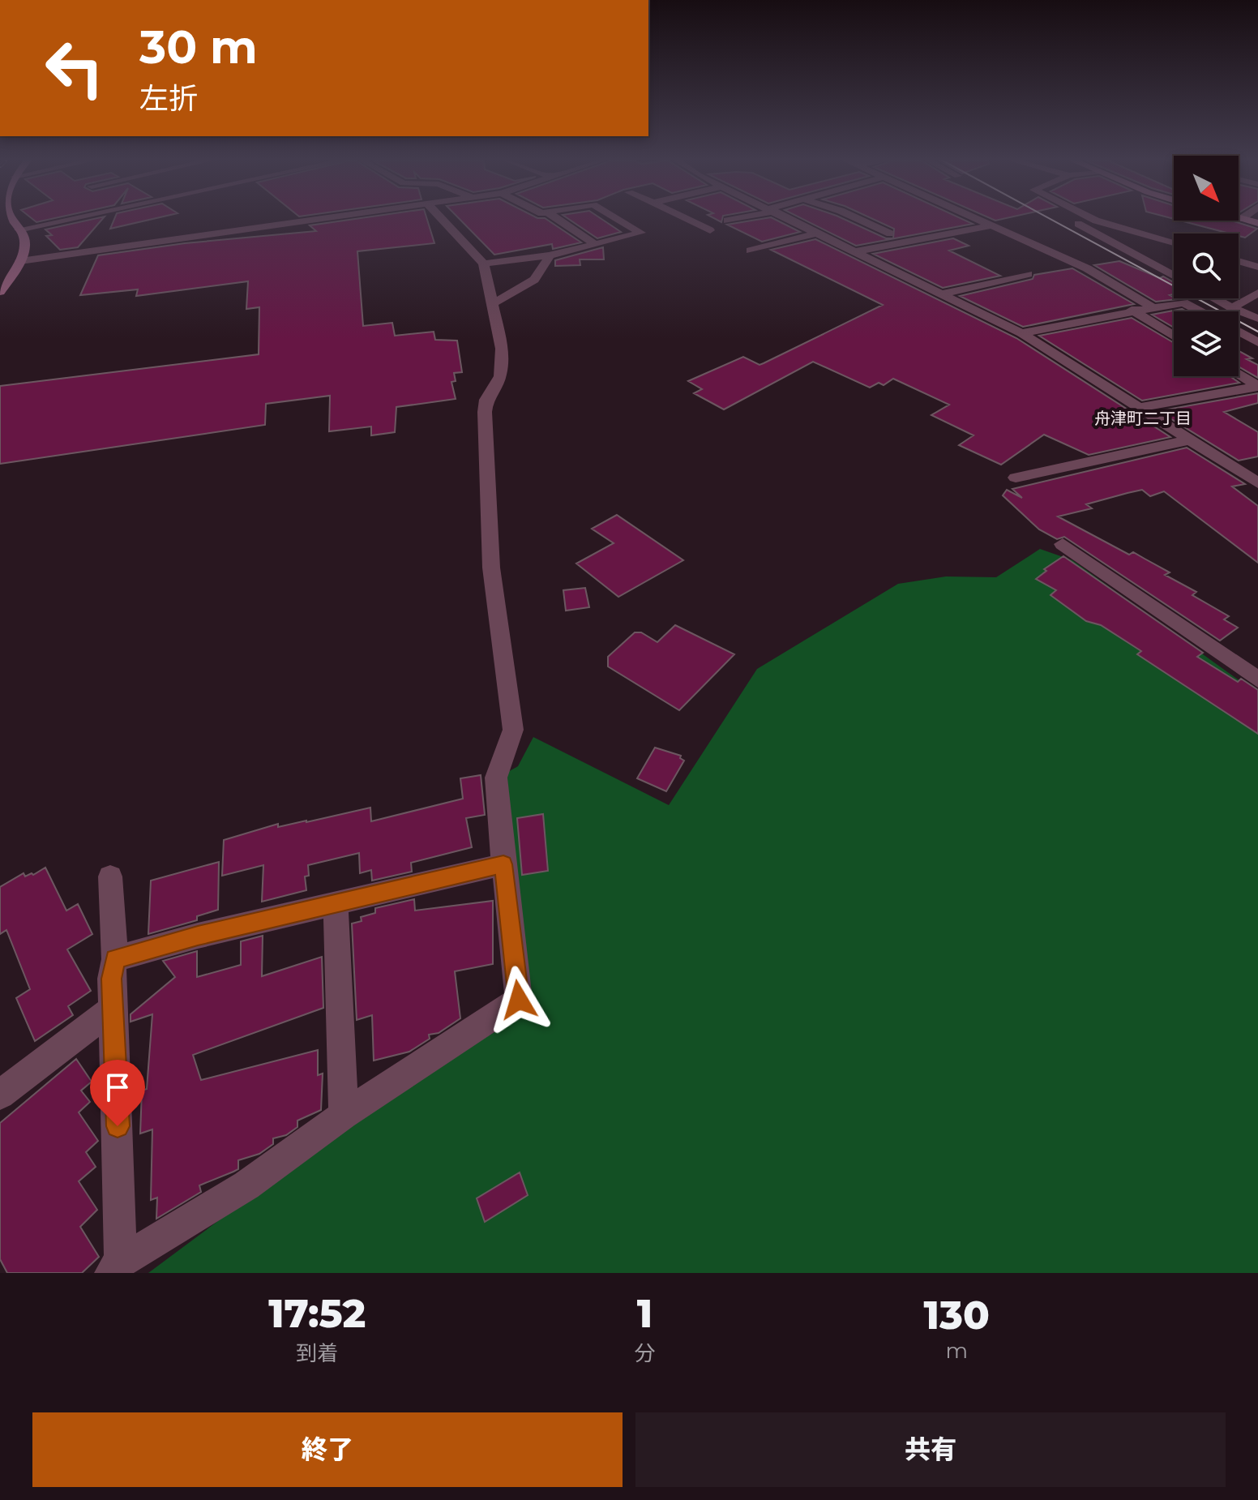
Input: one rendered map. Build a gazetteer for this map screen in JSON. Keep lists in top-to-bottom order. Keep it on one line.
{"districts":["舟津町二丁目"],"north":"bottom right","page":{"turn":["30 m","左折"],"eta":["17:52","到着","1","分","130","m"],"buttons":["終了","共有"]}}
